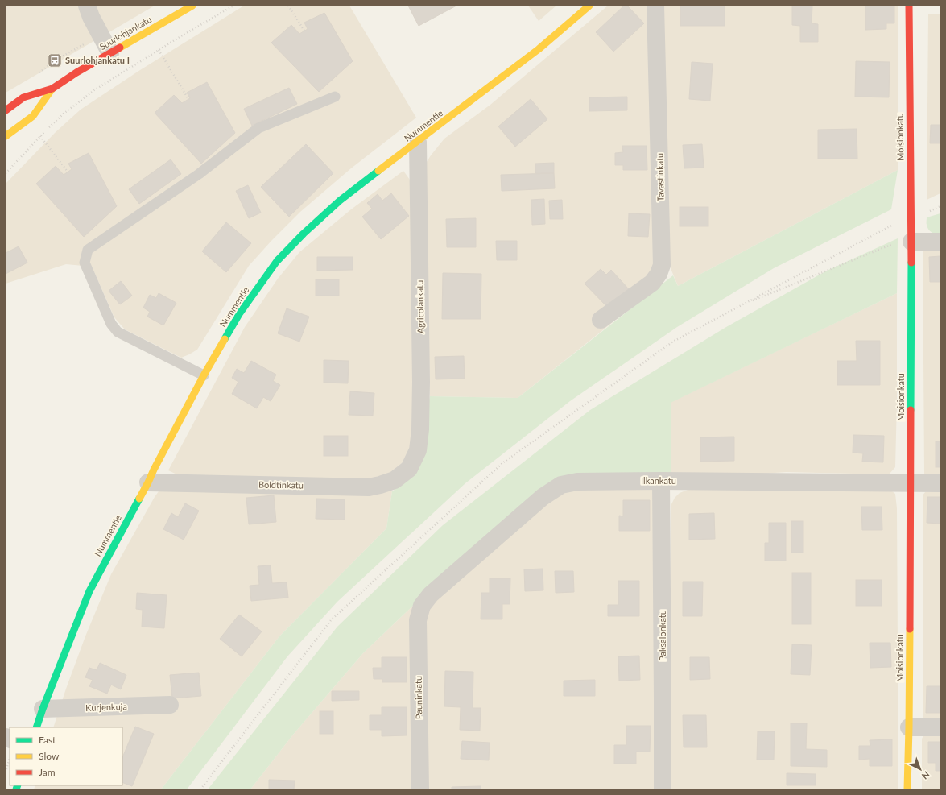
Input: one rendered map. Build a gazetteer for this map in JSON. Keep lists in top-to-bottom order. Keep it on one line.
{"streets":{"street":["Suurlohjankatu","Nummentie","Moisionkatu","Tavastinkatu","Agricolankatu","Ilkankatu","Boldtinkatu","Paksalonkatu","Pauninkatu","Kurjenkuja"]},"crossings":[["Nummentie","Agricolankatu"],["Nummentie","Boldtinkatu"],["Nummentie","Kurjenkuja"],["Moisionkatu","Ilkankatu"],["Agricolankatu","Boldtinkatu"],["Ilkankatu","Paksalonkatu"],["Ilkankatu","Pauninkatu"]],"places":{"bus stop":["Suurlohjankatu I"]},"legend":["Fast","Slow","Jam"],"north":"bottom right"}
